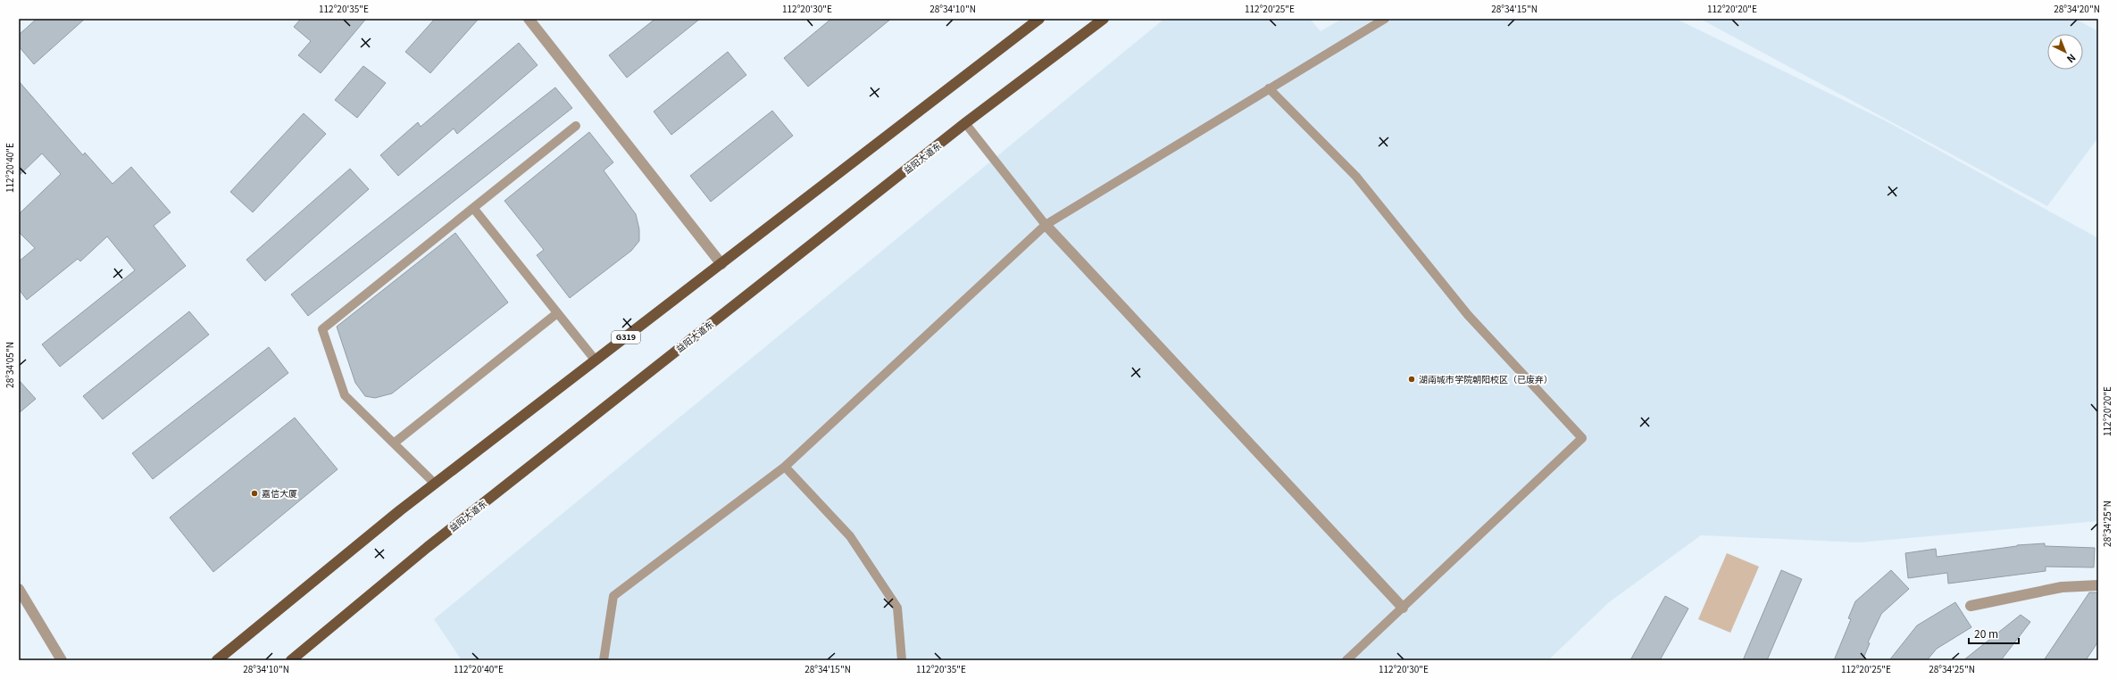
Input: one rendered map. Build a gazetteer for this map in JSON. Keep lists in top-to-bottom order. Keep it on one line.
{"streets":{"main road":["益阳大道东","G319"]},"places":["湖南城市学院朝阳校区（已废弃）","嘉信大厦"],"scale_bar":"20 m","north":"bottom right","coordinates":["112°20'35\"E","112°20'30\"E","28°34'10\"N","112°20'25\"E","28°34'15\"N","112°20'20\"E","28°34'20\"N","112°20'40\"E","28°34'05\"N","28°34'25\"N"]}
